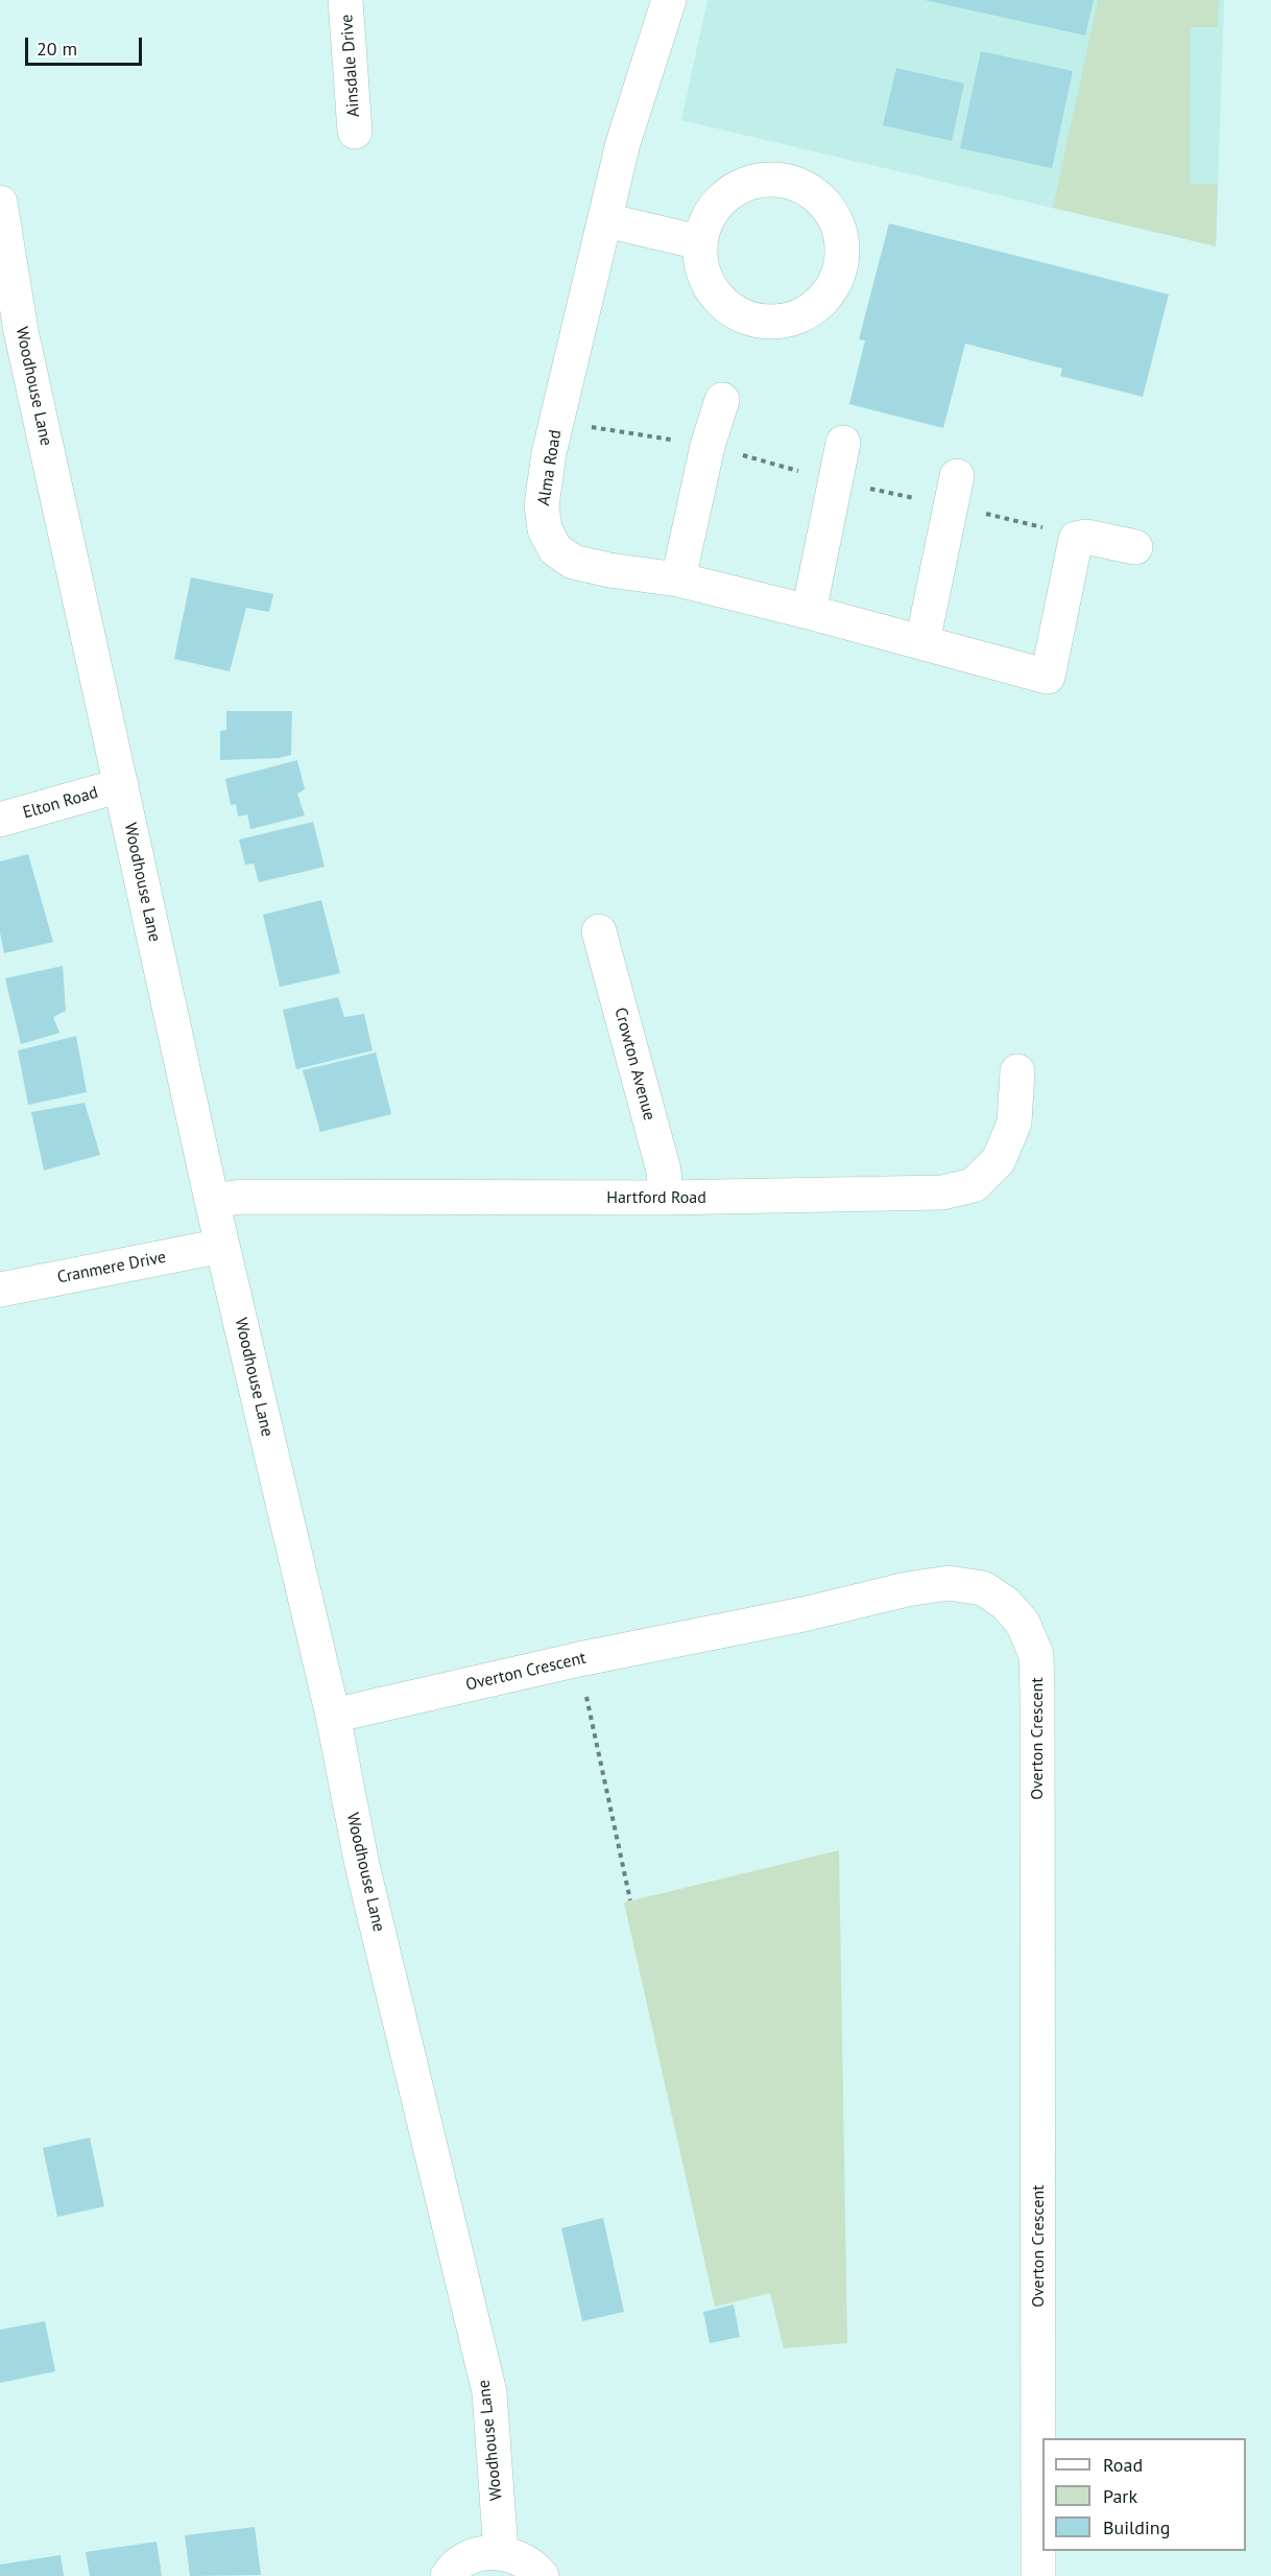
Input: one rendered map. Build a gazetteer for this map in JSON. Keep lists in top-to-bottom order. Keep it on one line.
{"streets":{"street":["Ainsdale Drive","Woodhouse Lane","Alma Road","Elton Road","Crowton Avenue","Hartford Road","Cranmere Drive","Overton Crescent"]},"crossings":[["Woodhouse Lane","Elton Road"],["Woodhouse Lane","Hartford Road"],["Woodhouse Lane","Cranmere Drive"],["Woodhouse Lane","Overton Crescent"],["Crowton Avenue","Hartford Road"]],"legend":["Road","Park","Building"],"scale_bar":"20 m"}
